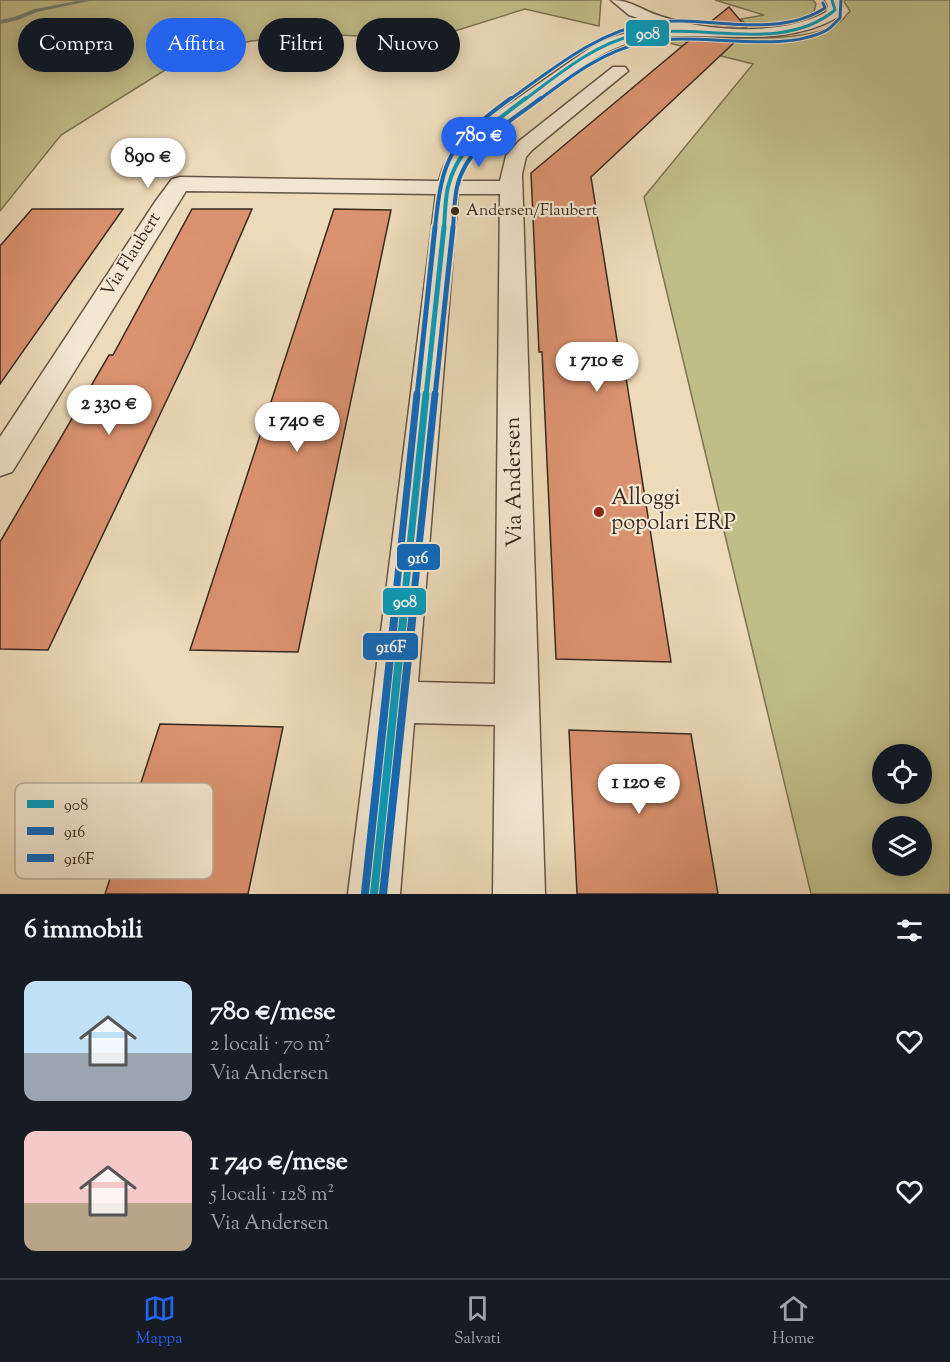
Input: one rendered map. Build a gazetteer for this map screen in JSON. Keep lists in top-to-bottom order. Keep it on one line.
{"streets":{"street":["Via Flaubert","Via Andersen"]},"crossings":[["Via Flaubert","Via Andersen"]],"places":["Andersen/Flaubert","Alloggi popolari ERP"],"lines":["transit line 908","transit line 916","transit line 916F"],"legend":["908","916","916F"],"page":{"chip":["Compra","Affitta","Filtri","Nuovo"],"price":["780 €","890 €","1 710 €","2 330 €","1 740 €","1 120 €"],"heading":"6 immobili","list":[{"name":"780 €/mese","note":"2 locali · 70 m² · Via Andersen"},{"name":"1 740 €/mese","note":"5 locali · 128 m² · Via Andersen"}],"tabs":["Mappa","Salvati","Home"]}}
